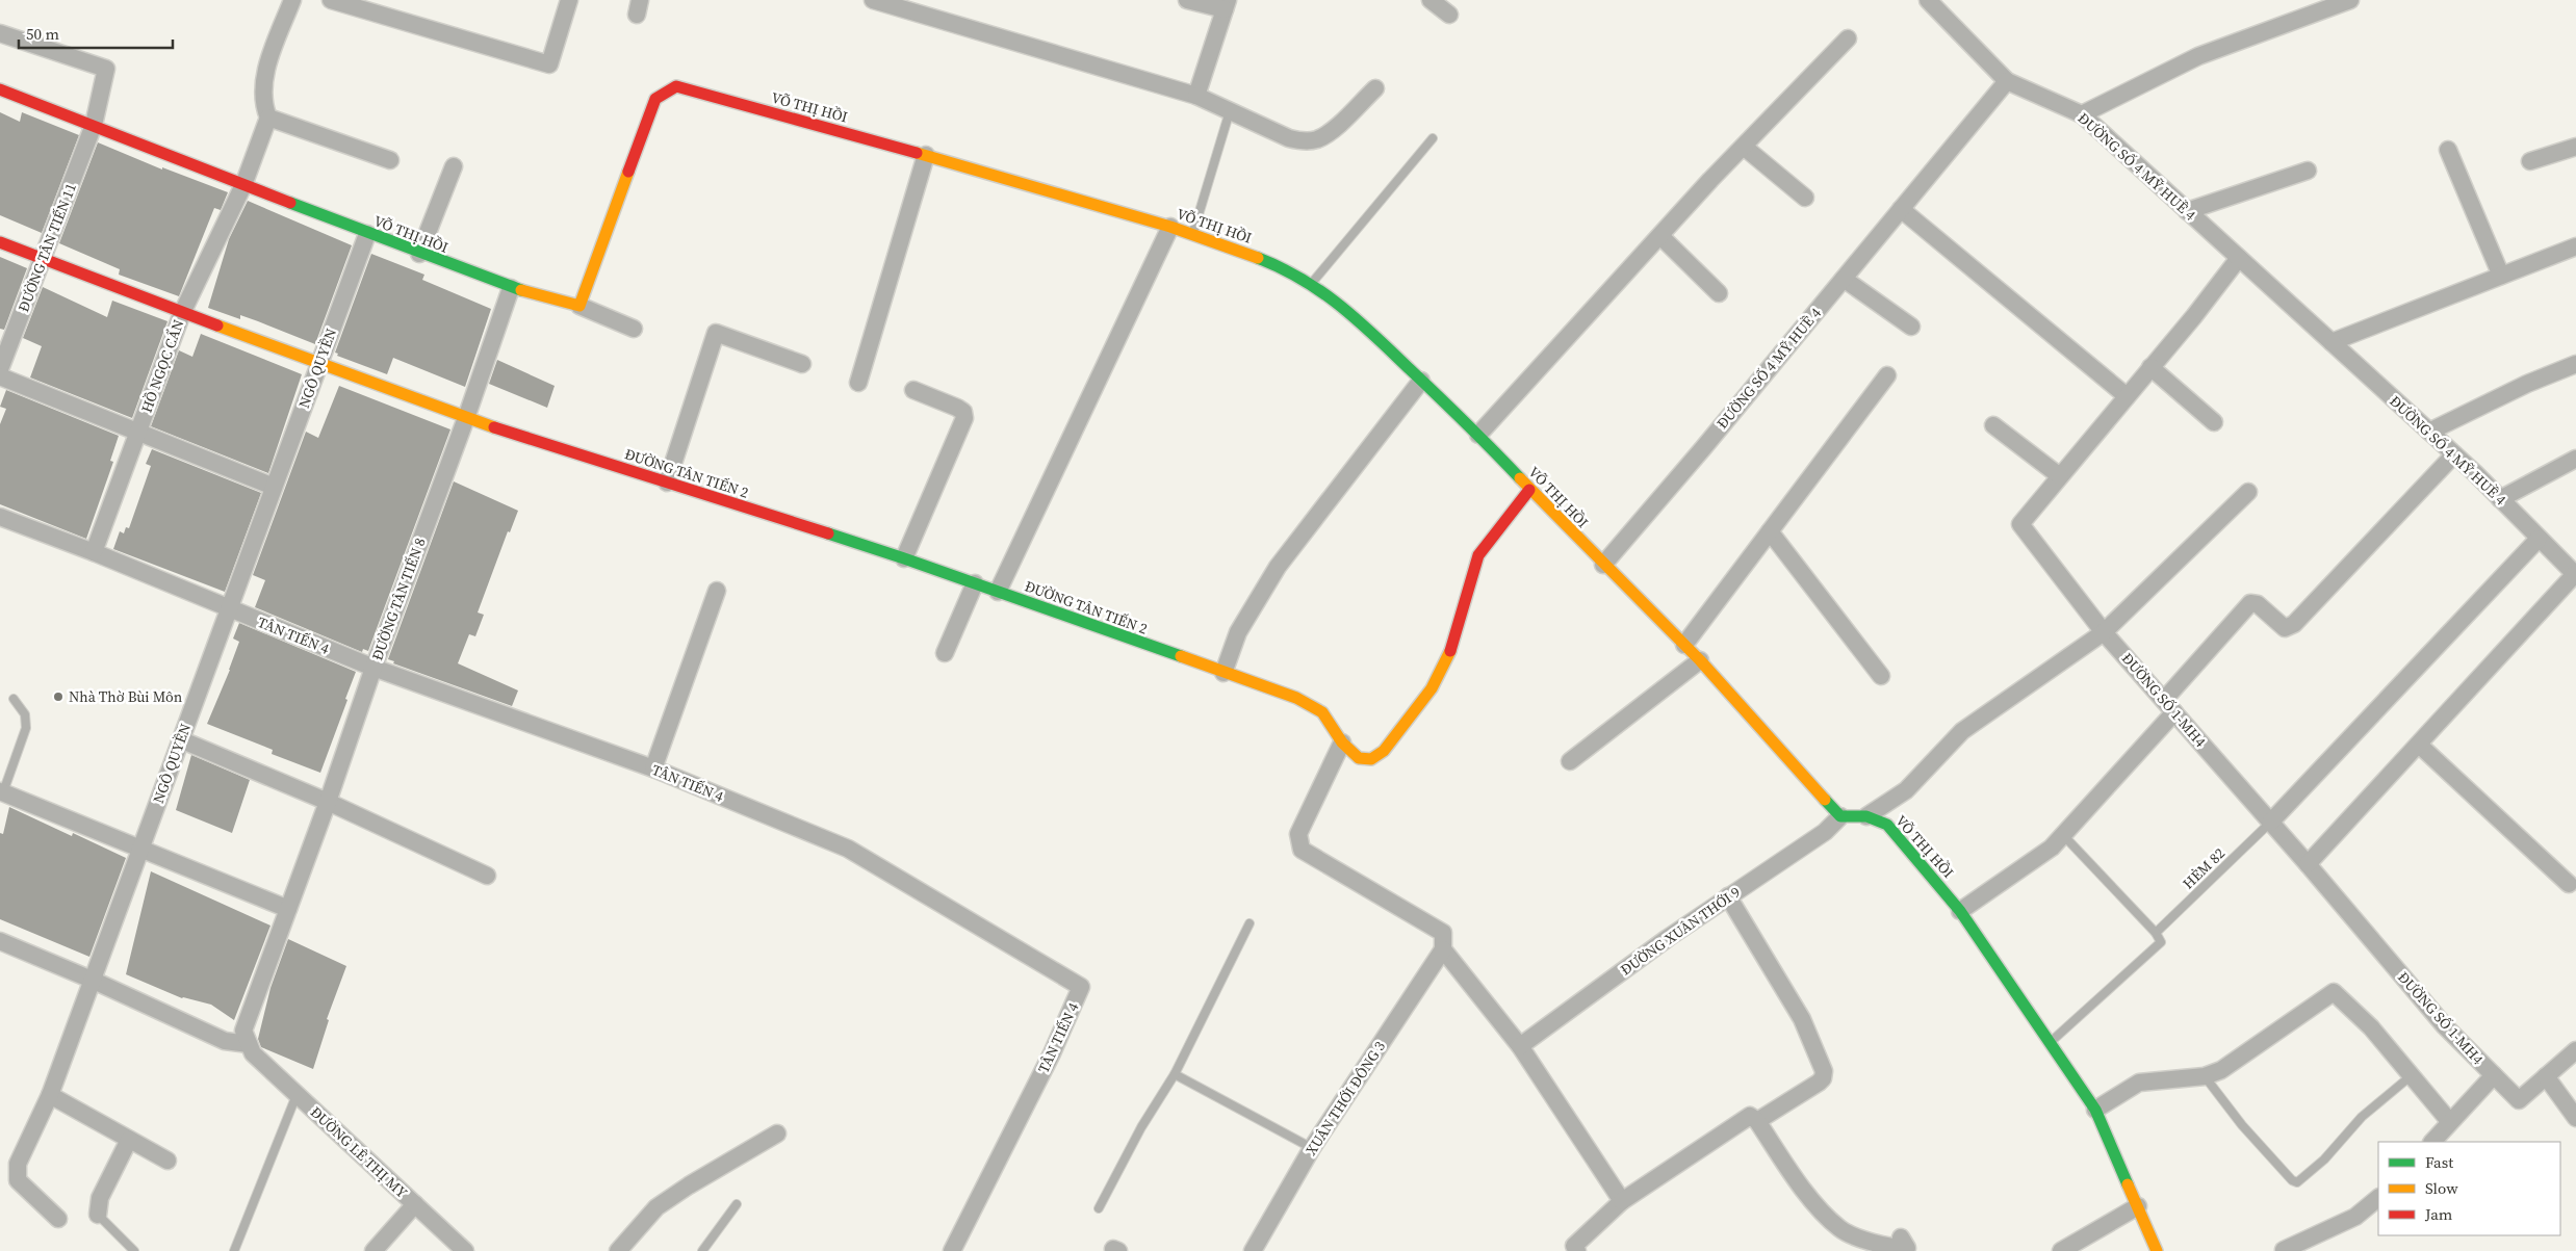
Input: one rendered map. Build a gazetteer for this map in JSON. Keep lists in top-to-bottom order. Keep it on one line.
{"streets":{"street":["VÕ THỊ HỒI","ĐƯỜNG SỐ 4 MỸ HUỀ 4","ĐƯỜNG TÂN TIẾN 11","HỒ NGỌC CẨN","NGÔ QUYỀN","ĐƯỜNG TÂN TIẾN 2","ĐƯỜNG TÂN TIẾN 8","TÂN TIẾN 4","ĐƯỜNG SỐ 1-MH4","ĐƯỜNG XUÂN THỚI 9","XUÂN THỚI ĐÔNG 3","ĐƯỜNG LÊ THỊ MY"],"lane":["HẺM 82"]},"crossings":[["VÕ THỊ HỒI","ĐƯỜNG SỐ 4 MỸ HUỀ 4"],["VÕ THỊ HỒI","ĐƯỜNG TÂN TIẾN 11"],["VÕ THỊ HỒI","HỒ NGỌC CẨN"],["VÕ THỊ HỒI","NGÔ QUYỀN"],["VÕ THỊ HỒI","ĐƯỜNG TÂN TIẾN 2"],["VÕ THỊ HỒI","ĐƯỜNG TÂN TIẾN 8"],["VÕ THỊ HỒI","ĐƯỜNG XUÂN THỚI 9"],["ĐƯỜNG SỐ 4 MỸ HUỀ 4","ĐƯỜNG SỐ 1-MH4"],["ĐƯỜNG TÂN TIẾN 11","ĐƯỜNG TÂN TIẾN 2"],["HỒ NGỌC CẨN","ĐƯỜNG TÂN TIẾN 2"],["HỒ NGỌC CẨN","TÂN TIẾN 4"],["NGÔ QUYỀN","ĐƯỜNG TÂN TIẾN 2"],["NGÔ QUYỀN","TÂN TIẾN 4"],["ĐƯỜNG TÂN TIẾN 2","ĐƯỜNG TÂN TIẾN 8"],["ĐƯỜNG TÂN TIẾN 8","TÂN TIẾN 4"],["ĐƯỜNG TÂN TIẾN 8","ĐƯỜNG LÊ THỊ MY"],["ĐƯỜNG SỐ 1-MH4","HẺM 82"]],"places":["Nhà Thờ Bùi Môn"],"legend":["Fast","Slow","Jam"],"scale_bar":"50 m"}
